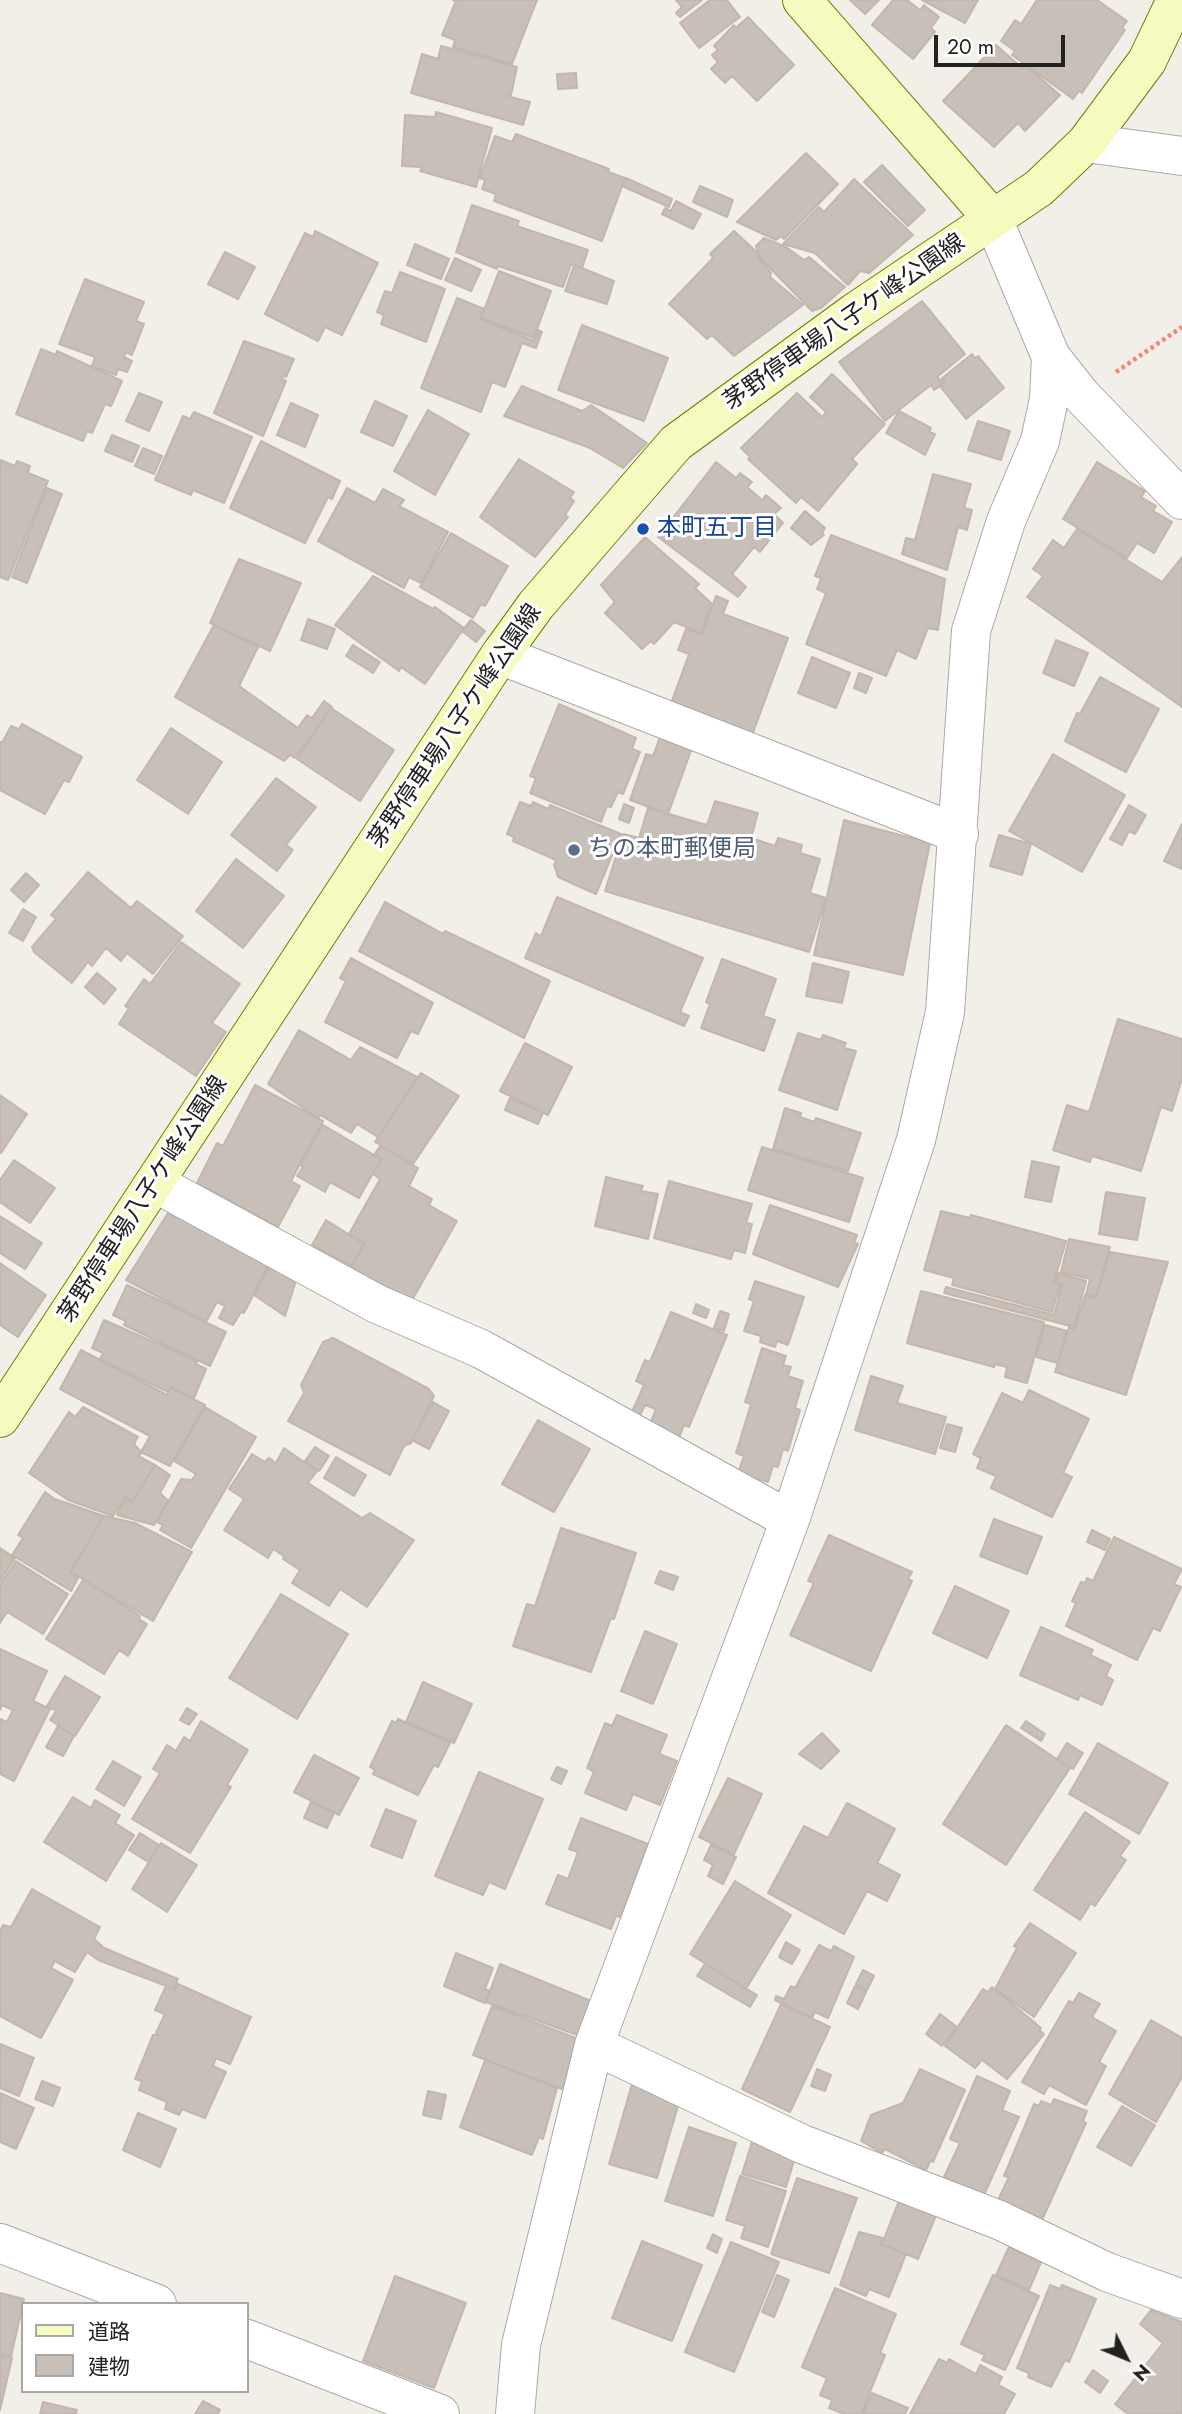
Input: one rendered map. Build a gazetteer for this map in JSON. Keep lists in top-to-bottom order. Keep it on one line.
{"streets":{"main road":["茅野停車場八子ケ峰公園線"]},"places":["本町五丁目","ちの本町郵便局"],"legend":["道路","建物"],"scale_bar":"20 m","north":"bottom right"}
